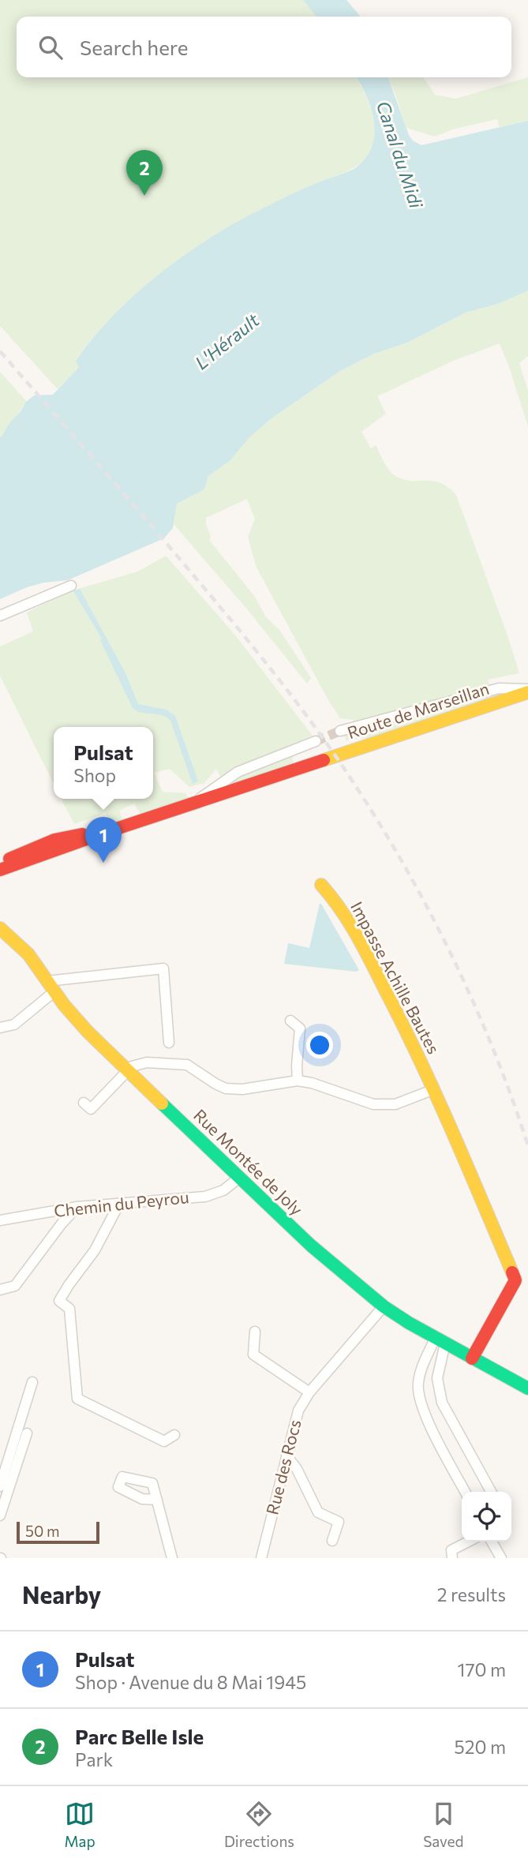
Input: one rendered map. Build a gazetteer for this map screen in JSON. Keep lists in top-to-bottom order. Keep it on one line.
{"streets":{"street":["Route de Marseillan","Impasse Achille Bautes","Rue Montée de Joly","Chemin du Peyrou","Rue des Rocs"]},"crossings":[["Impasse Achille Bautes","Rue Montée de Joly"],["Rue Montée de Joly","Chemin du Peyrou"],["Rue Montée de Joly","Rue des Rocs"]],"water":["Canal du Midi","L'Hérault"],"scale_bar":"50 m","page":{"search":"Search here","pins":["2","1"],"popup":["Pulsat","Shop"],"scale":"50 m","heading":["Nearby","2 results"],"list":[{"mark":"1","name":"Pulsat","note":"Shop · Avenue du 8 Mai 1945","value":"170 m"},{"mark":"2","name":"Parc Belle Isle","note":"Park","value":"520 m"}],"nav":["Map","Directions","Saved"]}}
